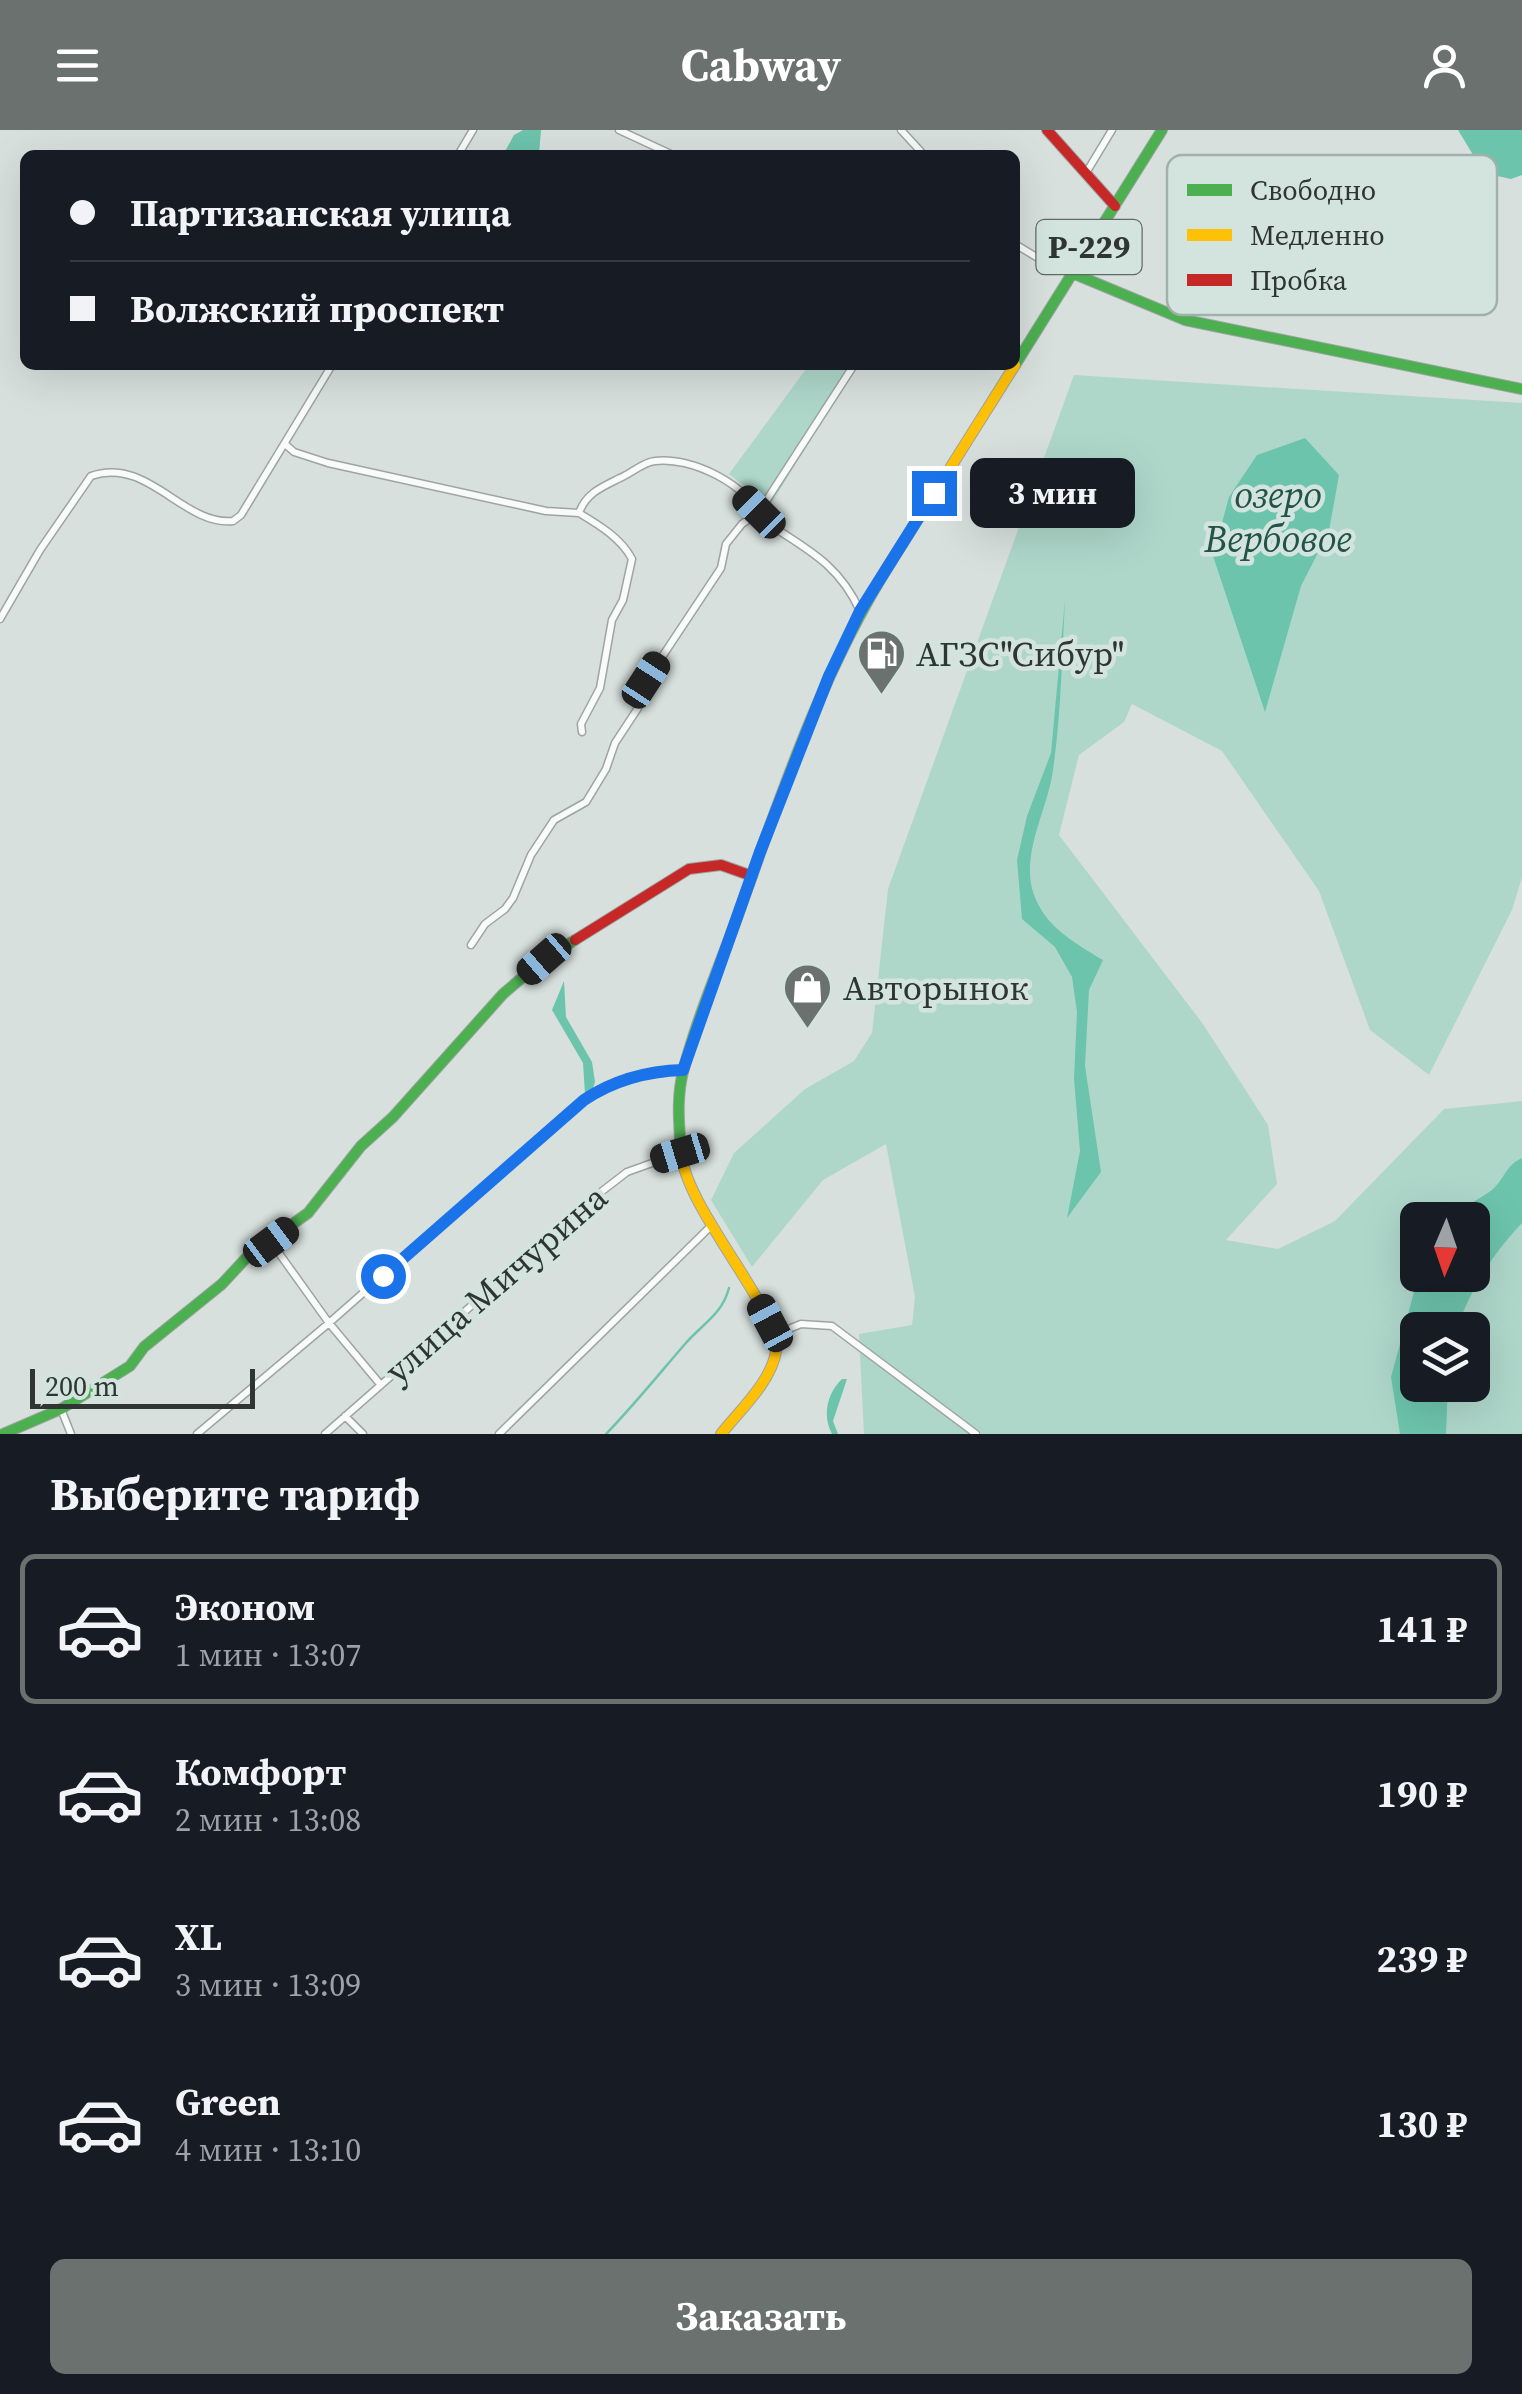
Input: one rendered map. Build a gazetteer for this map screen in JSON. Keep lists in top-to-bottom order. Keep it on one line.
{"streets":{"street":["Р-229","улица Мичурина"]},"crossings":[["Р-229","улица Мичурина"]],"water":["озеро Вербовое"],"places":{"fuel station":["АГЗС\"Сибур\""],"shop":["Авторынок"]},"legend":["Свободно","Медленно","Пробка"],"scale_bar":"200 m","north":"bottom","page":{"header":"Cabway","banner":["Партизанская улица","Волжский проспект"],"bubble":"3 мин","scale":"200 m","heading":"Выберите тариф","list":[{"name":"Эконом","note":"1 мин · 13:07","value":"141 ₽"},{"name":"Комфорт","note":"2 мин · 13:08","value":"190 ₽"},{"name":"XL","note":"3 мин · 13:09","value":"239 ₽"},{"name":"Green","note":"4 мин · 13:10","value":"130 ₽"}],"buttons":"Заказать"}}
